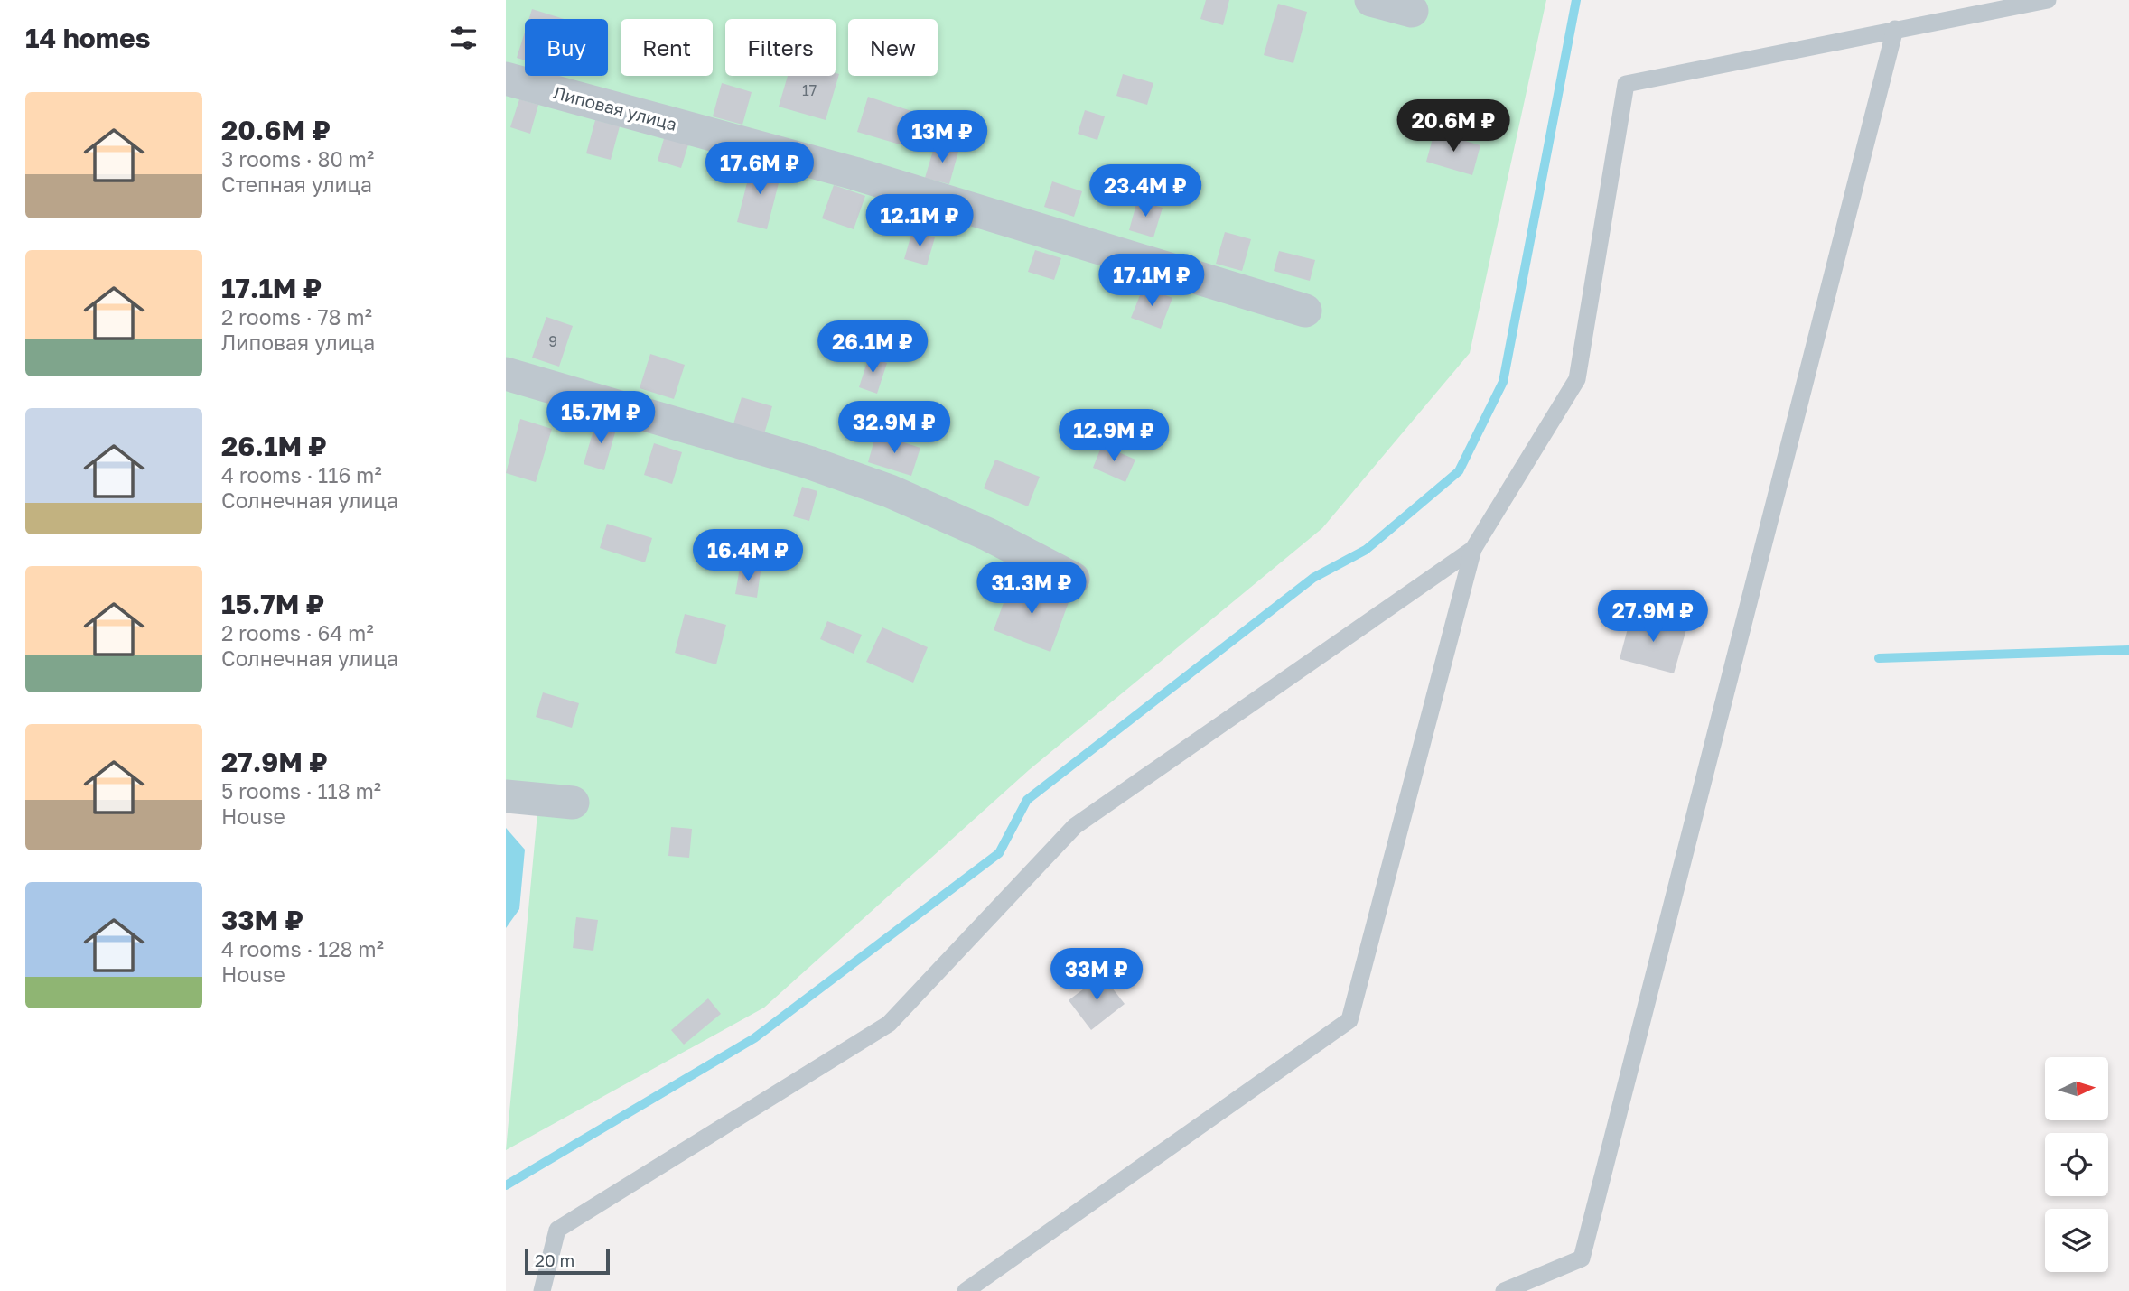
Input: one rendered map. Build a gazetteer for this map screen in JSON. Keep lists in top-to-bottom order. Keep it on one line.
{"streets":{"street":["Липовая улица"]},"house_numbers":["17","9"],"scale_bar":"20 m","north":"right","page":{"heading":"14 homes","chip":["Buy","Rent","Filters","New"],"list":[{"name":"20.6M ₽","note":"3 rooms · 80 m² · Степная улица"},{"name":"17.1M ₽","note":"2 rooms · 78 m² · Липовая улица"},{"name":"26.1M ₽","note":"4 rooms · 116 m² · Солнечная улица"},{"name":"15.7M ₽","note":"2 rooms · 64 m² · Солнечная улица"},{"name":"27.9M ₽","note":"5 rooms · 118 m² · House"},{"name":"33M ₽","note":"4 rooms · 128 m² · House"}],"price":["20.6M ₽","13M ₽","17.6M ₽","23.4M ₽","12.1M ₽","17.1M ₽","26.1M ₽","15.7M ₽","32.9M ₽","12.9M ₽","16.4M ₽","31.3M ₽","27.9M ₽","33M ₽"],"scale":"20 m"}}
